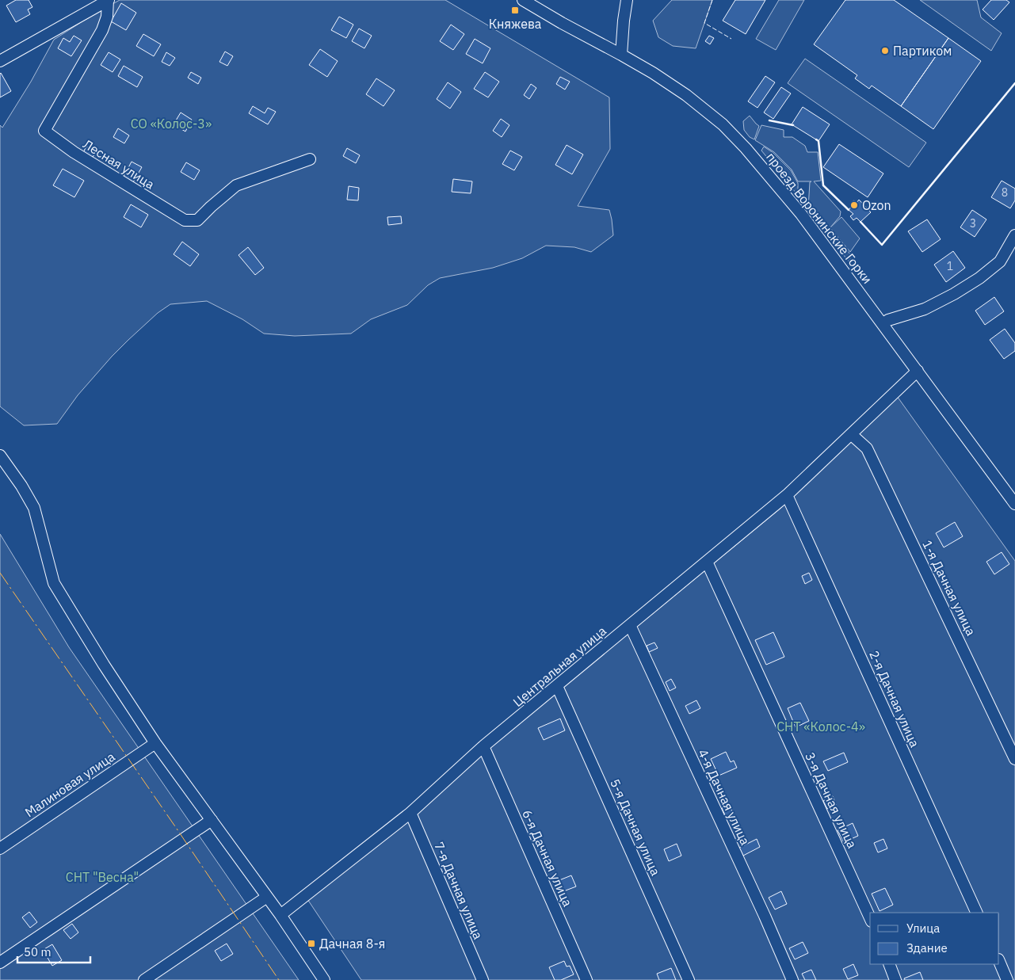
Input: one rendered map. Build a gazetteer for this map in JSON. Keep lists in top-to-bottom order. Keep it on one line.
{"streets":{"street":["Лесная улица","проезд Воронинские Горки","1-я Дачная улица","Центральная улица","2-я Дачная улица","Малиновая улица","4-я Дачная улица","3-я Дачная улица","5-я Дачная улица","6-я Дачная улица","7-я Дачная улица"]},"crossings":[["проезд Воронинские Горки","Центральная улица"],["1-я Дачная улица","Центральная улица"],["Центральная улица","2-я Дачная улица"],["Центральная улица","4-я Дачная улица"],["Центральная улица","3-я Дачная улица"],["Центральная улица","5-я Дачная улица"],["Центральная улица","6-я Дачная улица"],["Центральная улица","7-я Дачная улица"]],"parks":["СО «Колос-3»","СНТ «Колос-4»","СНТ \"Весна\""],"places":{"transit":["Княжева","Дачная 8-я"],"other":["Партиком","Ozon"]},"house_numbers":["8","3","1"],"legend":["Улица","Здание"],"scale_bar":"50 m"}
